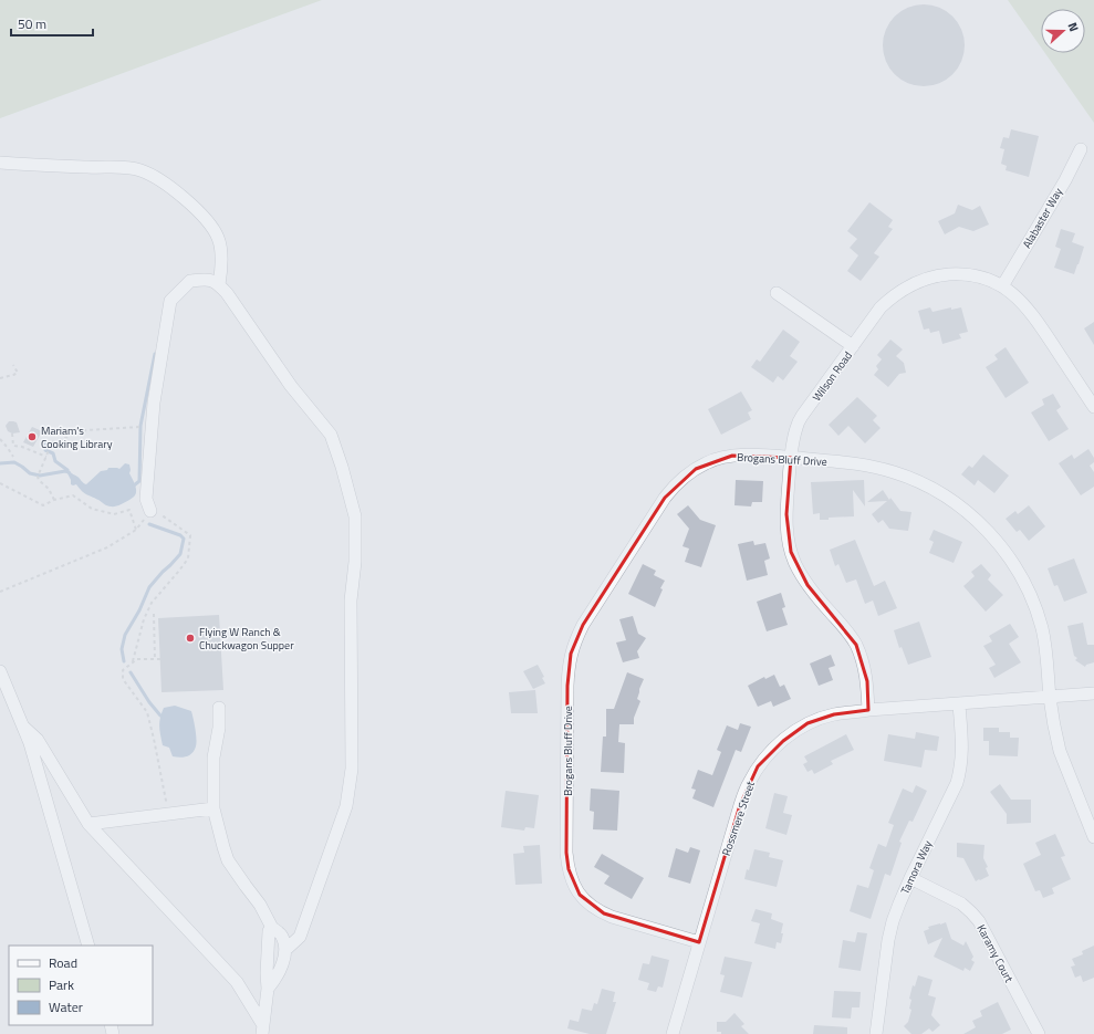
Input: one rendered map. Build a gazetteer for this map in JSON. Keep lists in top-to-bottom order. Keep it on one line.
{"streets":{"street":["Alabaster Way","Wilson Road","Brogans Bluff Drive","Rossmere Street","Tamora Way","Karamy Court"]},"crossings":[["Alabaster Way","Wilson Road"],["Wilson Road","Brogans Bluff Drive"],["Wilson Road","Rossmere Street"],["Brogans Bluff Drive","Rossmere Street"],["Rossmere Street","Tamora Way"],["Tamora Way","Karamy Court"]],"places":["Mariam's Cooking Library","Flying W Ranch & Chuckwagon Supper"],"legend":["Road","Park","Water"],"scale_bar":"50 m","north":"right"}
